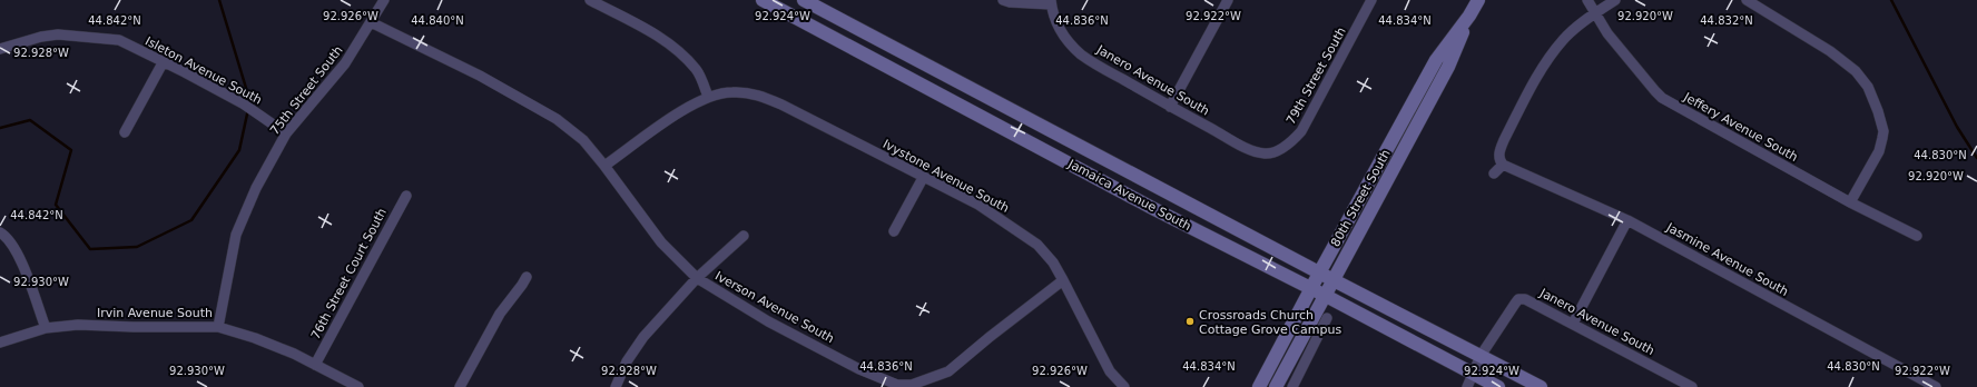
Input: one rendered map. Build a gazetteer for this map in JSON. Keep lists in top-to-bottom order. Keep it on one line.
{"streets":{"main road":["Jamaica Avenue South","80th Street South"],"street":["Isleton Avenue South","79th Street South","Janero Avenue South","75th Street South","Jeffery Avenue South","Ivystone Avenue South","Jasmine Avenue South","76th Street Court South","Iverson Avenue South","Irvin Avenue South"]},"crossings":[["Isleton Avenue South","75th Street South"],["79th Street South","Janero Avenue South"],["Janero Avenue South","Jamaica Avenue South"],["75th Street South","Iverson Avenue South"],["75th Street South","Irvin Avenue South"],["Ivystone Avenue South","Iverson Avenue South"],["Jamaica Avenue South","80th Street South"],["76th Street Court South","Irvin Avenue South"]],"places":["Crossroads Church Cottage Grove Campus"],"coordinates":["92.926°W","92.924°W","92.922°W","92.920°W","44.834°N","44.842°N","44.840°N","44.836°N","44.832°N","92.928°W","44.830°N","92.930°W"]}
